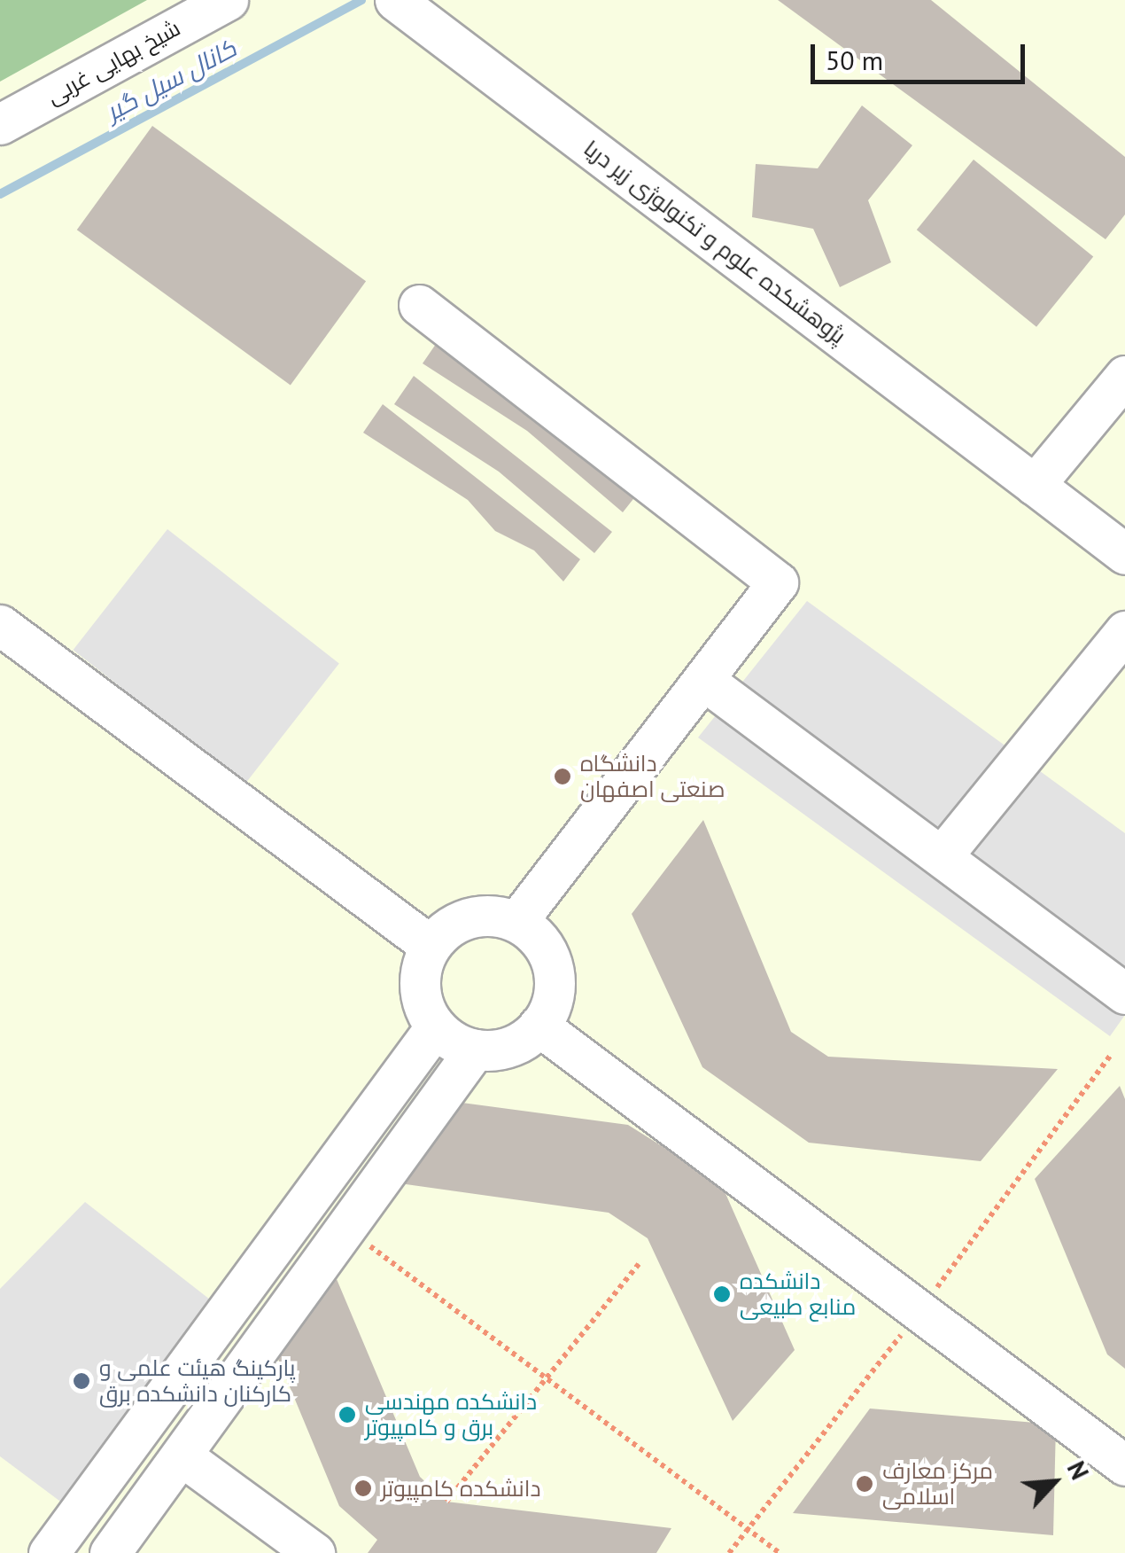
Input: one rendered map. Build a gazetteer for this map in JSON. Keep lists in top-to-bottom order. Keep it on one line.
{"streets":{"street":["شیخ بهایی غربی","پژوهشکده علوم و تکنولوژی زیر دریا"]},"water":["کانال سیل گیر"],"places":["دانشگاه صنعتی اصفهان","دانشکده منابع طبیعی","پارکینگ هیئت علمی و کارکنان دانشکده برق","دانشکده مهندسی برق و کامپیوتر","مرکز معارف اسلامی","دانشکده کامپیوتر"],"scale_bar":"50 m","north":"top right"}
